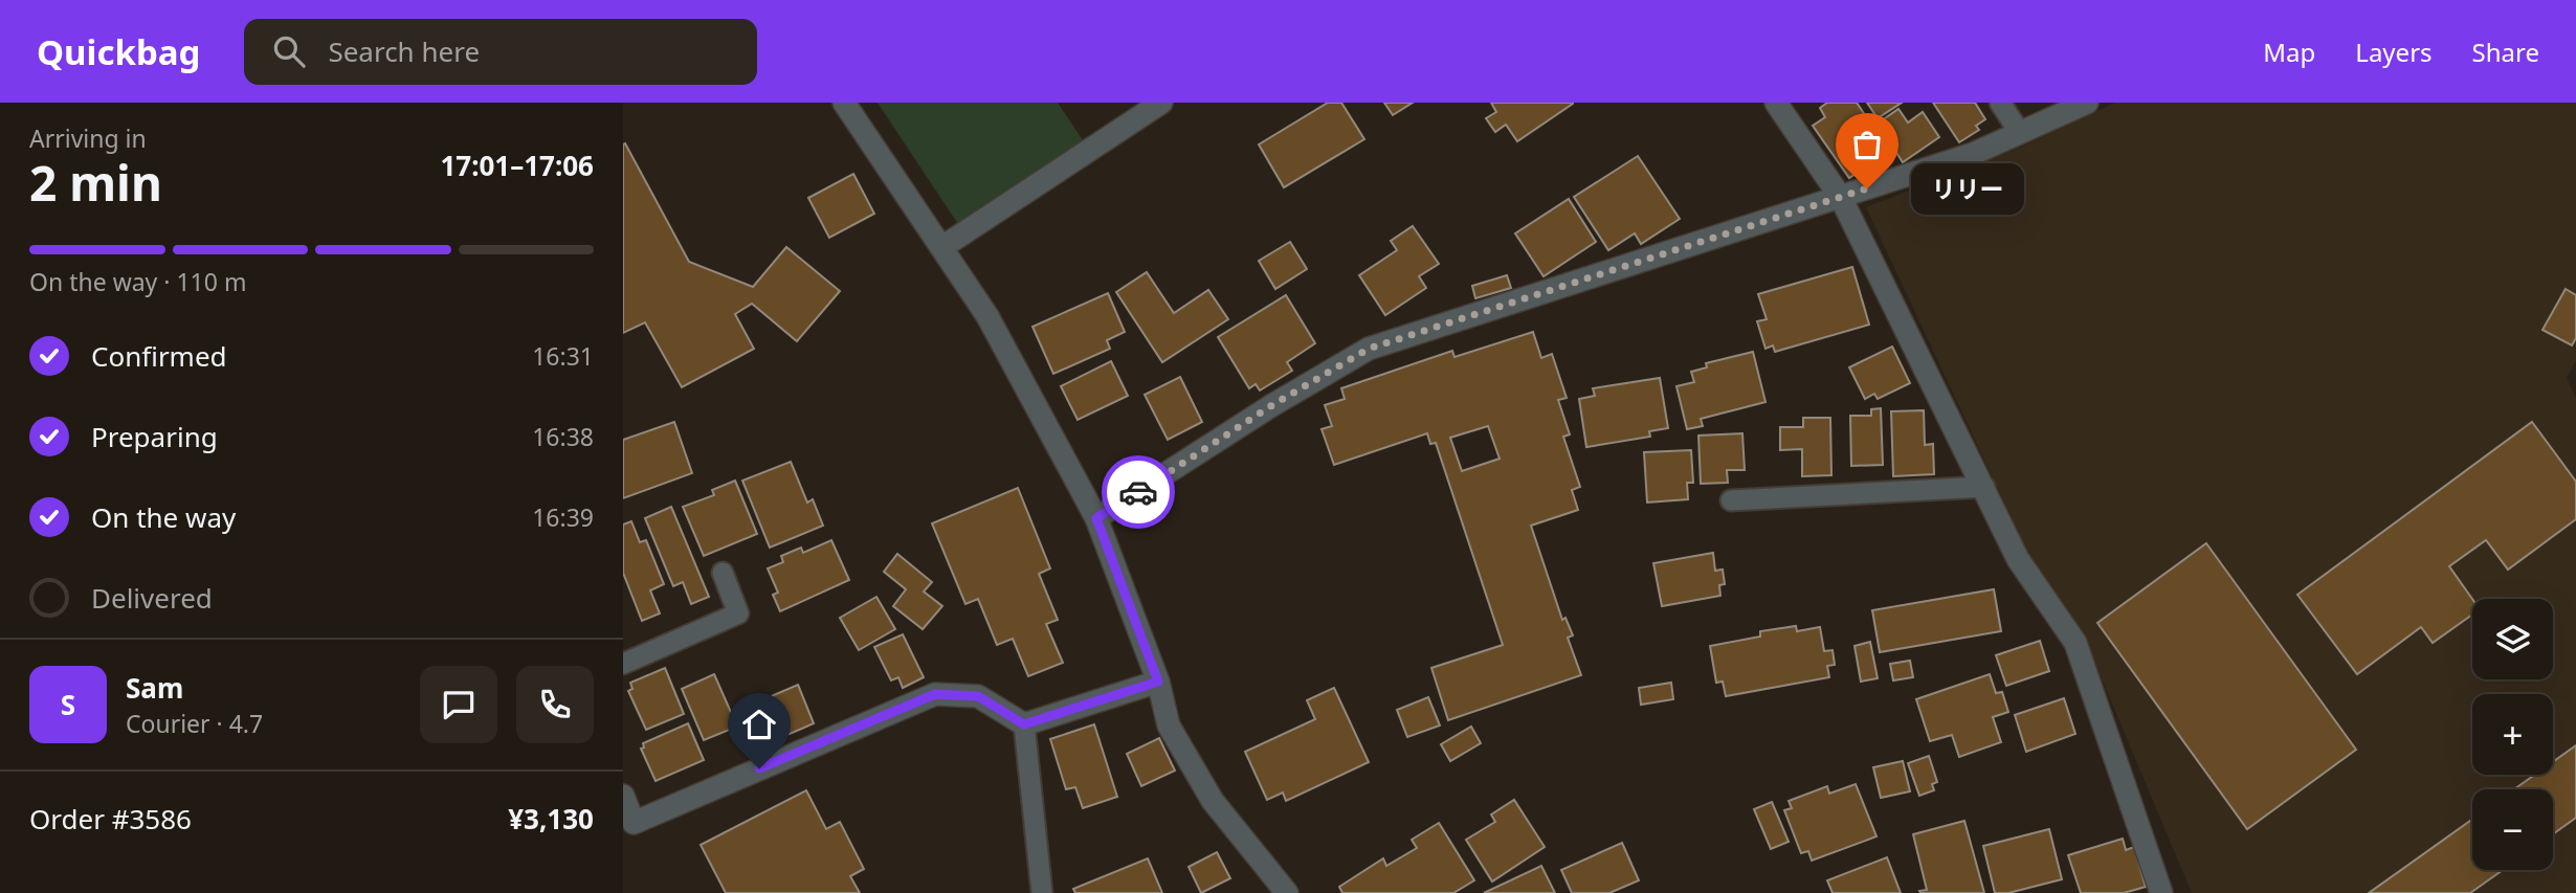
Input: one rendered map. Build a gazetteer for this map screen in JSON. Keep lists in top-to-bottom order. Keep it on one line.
{"places":["リリー"],"page":{"header":"Quickbag","search":"Search here","nav":["Map","Layers","Share"],"heading":["2 min","Arriving in","17:01–17:06"],"panel":["Sam","Courier · 4.7","Order #3586","¥3,130"],"bubble":"リリー","bar":"On the way · 110 m","list":[["Confirmed","16:31"],["Preparing","16:38"],["On the way","16:39"],"Delivered"],"map_buttons":["+","−"],"round":"S"}}
